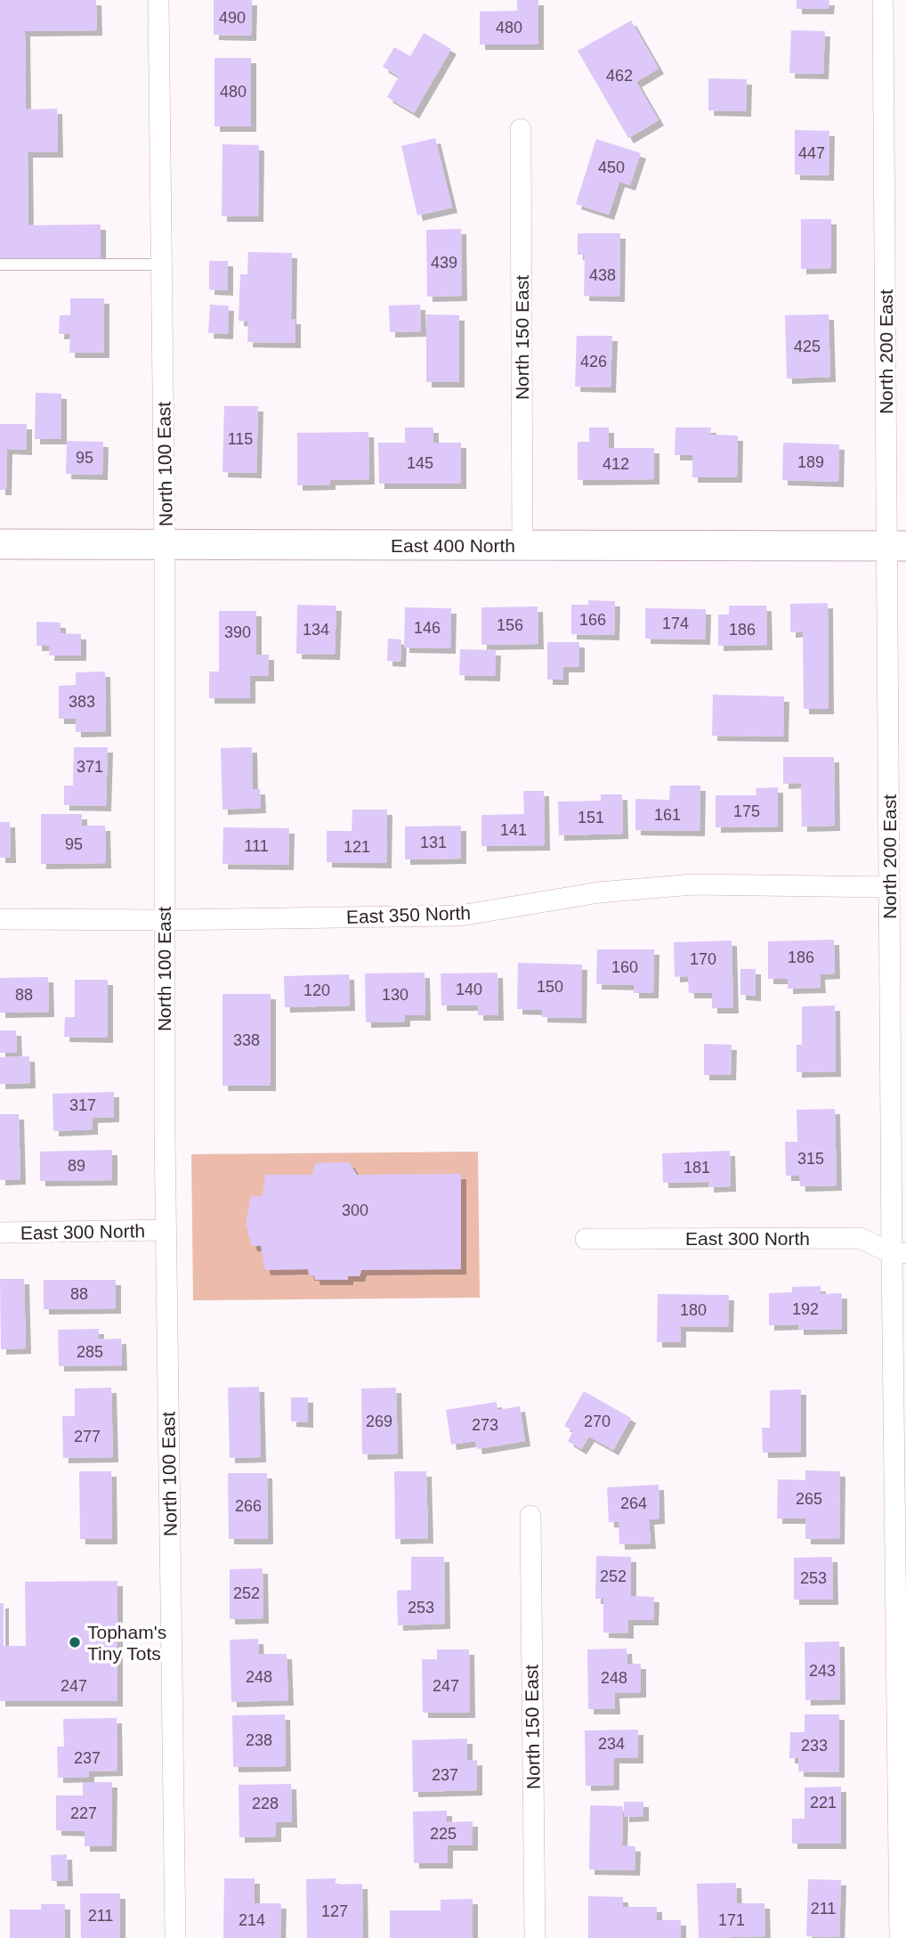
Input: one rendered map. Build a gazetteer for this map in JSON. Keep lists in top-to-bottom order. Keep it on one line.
{"streets":{"main road":["East 400 North"],"street":["North 150 East","North 200 East","North 100 East","East 350 North","East 300 North"]},"crossings":[["North 150 East","East 400 North"],["North 200 East","East 400 North"],["North 200 East","East 350 North"],["North 200 East","East 300 North"],["North 100 East","East 400 North"],["North 100 East","East 350 North"],["North 100 East","East 300 North"]],"places":["Topham's Tiny Tots"],"house_numbers":["490","480","462","480","447","450","439","438","425","426","115","95","189","145","412","166","174","156","146","134","186","390","383","371","175","161","151","141","131","95","111","121","186","170","160","150","140","120","88","130","338","317","315","89","181","300","88","192","180","285","269","270","273","277","265","264","266","252","253","252","253","243","248","248","247","247","238","234","233","237","237","221","228","227","225","211","127","211","214","171"]}
